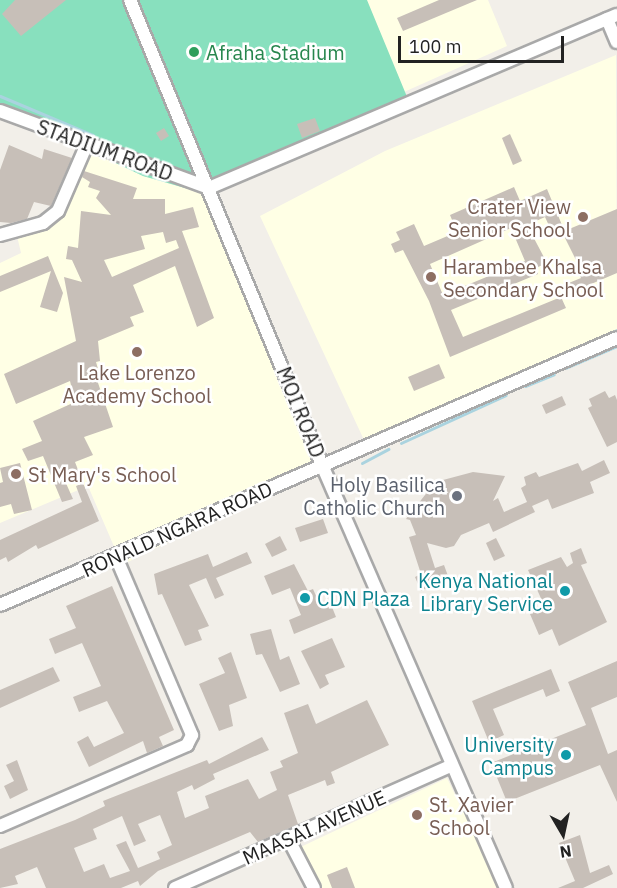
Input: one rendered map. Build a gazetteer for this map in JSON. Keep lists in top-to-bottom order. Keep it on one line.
{"streets":{"street":["STADIUM ROAD","MOI ROAD","RONALD NGARA ROAD","MAASAI AVENUE"]},"crossings":[["STADIUM ROAD","MOI ROAD"],["MOI ROAD","RONALD NGARA ROAD"],["MOI ROAD","MAASAI AVENUE"]],"places":["Afraha Stadium","Crater View Senior School","Harambee Khalsa Secondary School","Lake Lorenzo Academy School","St Mary's School","Holy Basilica Catholic Church","Kenya National Library Service","CDN Plaza","University Campus","St. Xavier School"],"scale_bar":"100 m","north":"bottom"}
